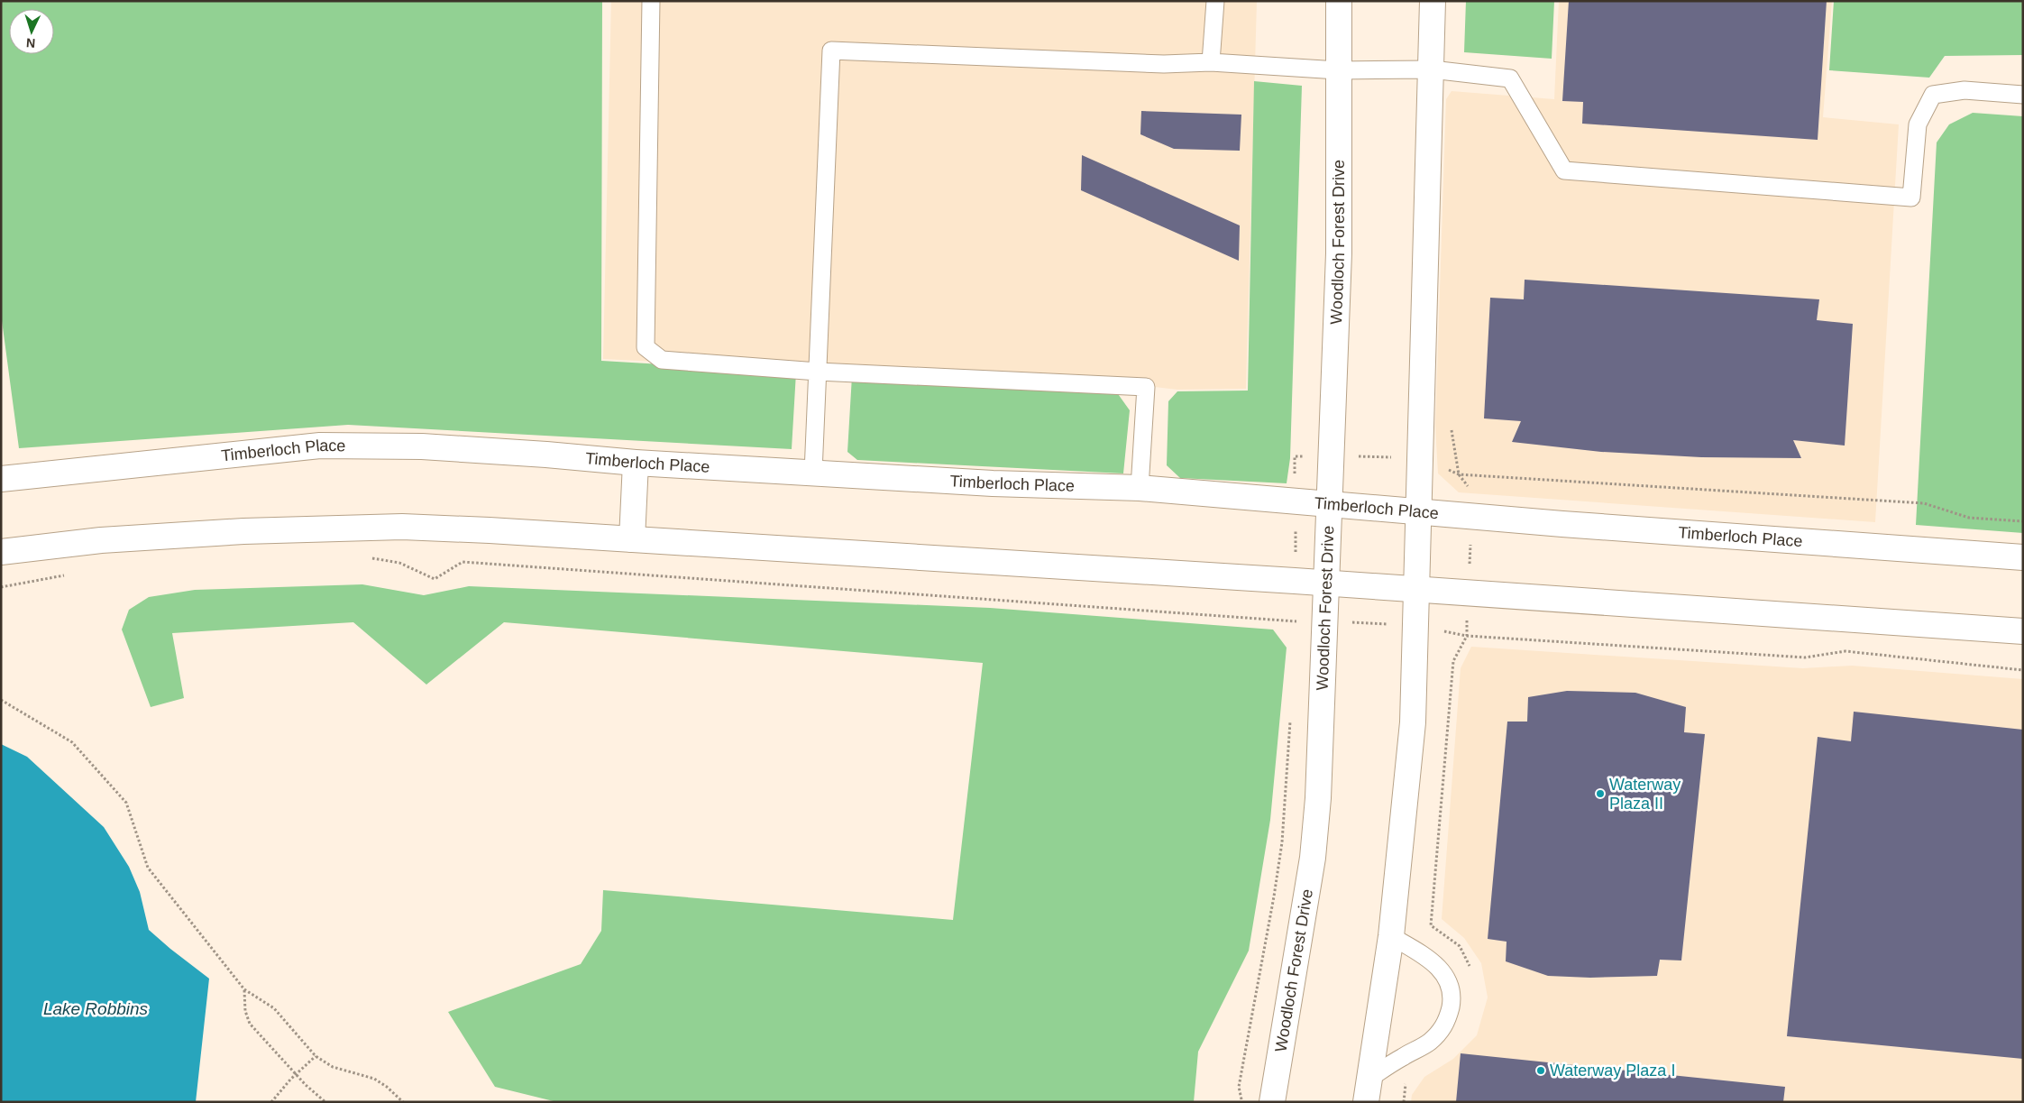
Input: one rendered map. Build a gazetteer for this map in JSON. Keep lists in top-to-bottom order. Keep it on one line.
{"streets":{"street":["Woodloch Forest Drive","Timberloch Place"]},"crossings":[["Woodloch Forest Drive","Timberloch Place"]],"water":["Lake Robbins"],"places":["Waterway Plaza II","Waterway Plaza I"],"north":"bottom"}
